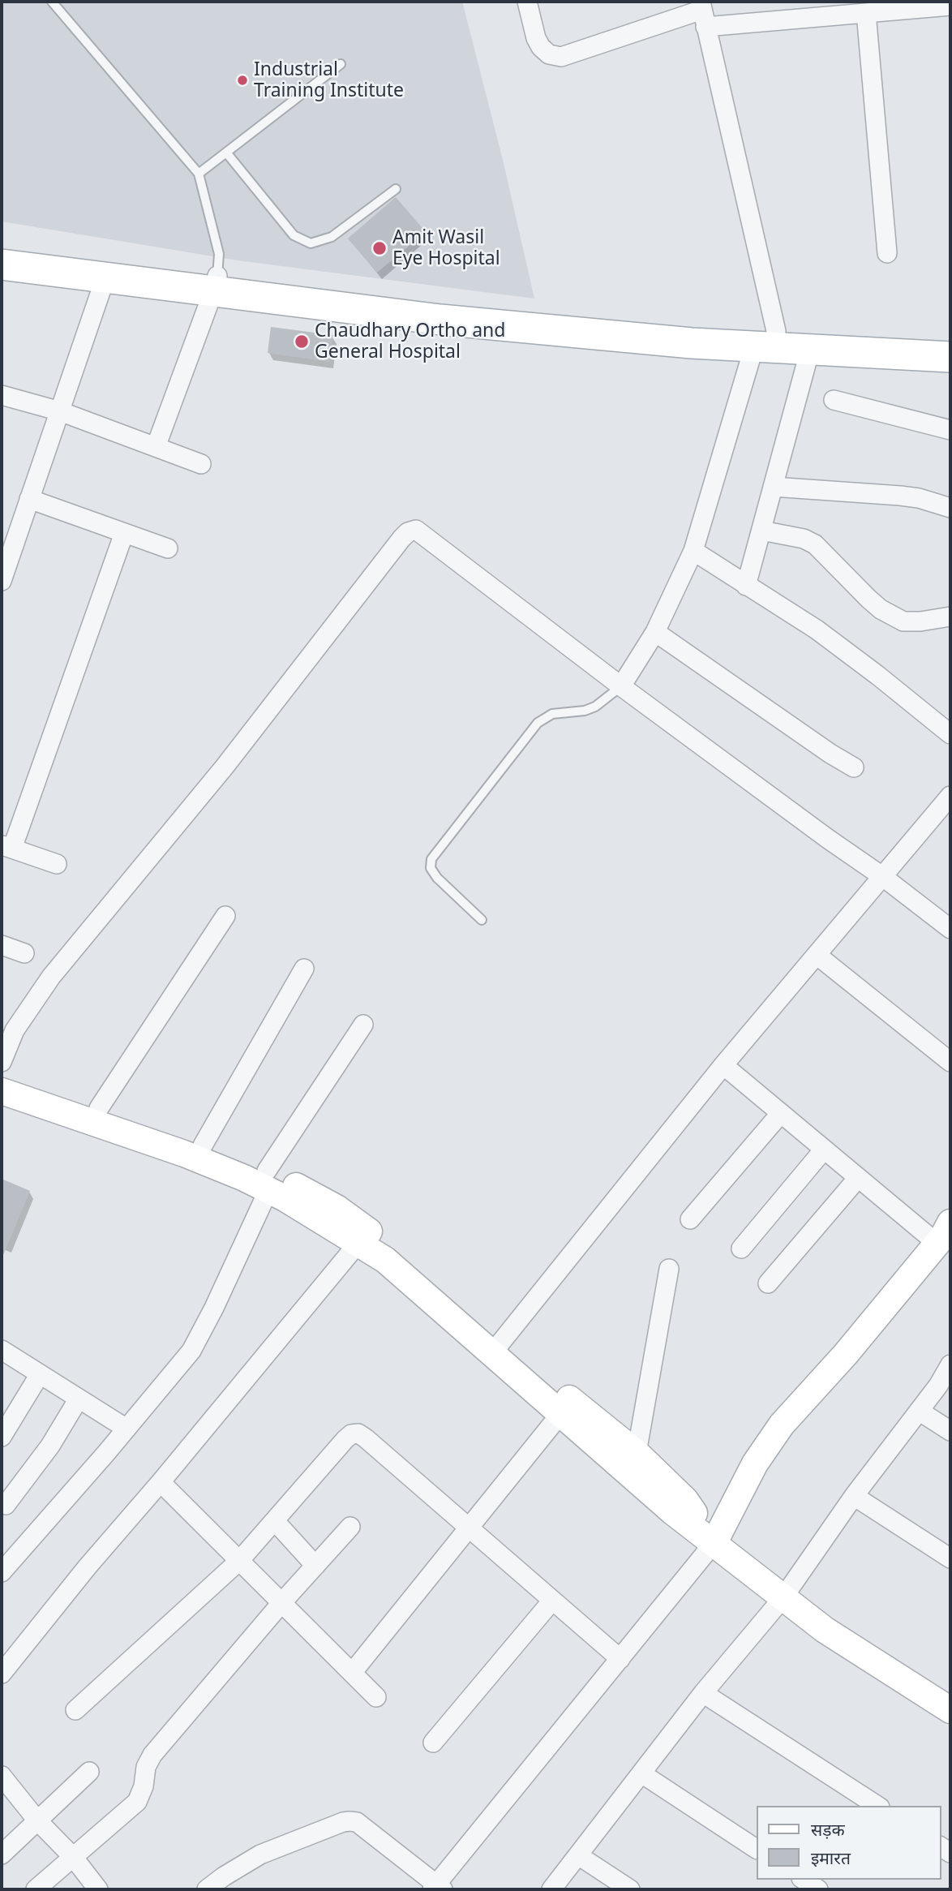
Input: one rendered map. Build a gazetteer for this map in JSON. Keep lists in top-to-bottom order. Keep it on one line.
{"places":["Industrial Training Institute","Amit Wasil Eye Hospital","Chaudhary Ortho and General Hospital"],"legend":["सड़क","इमारत"]}
